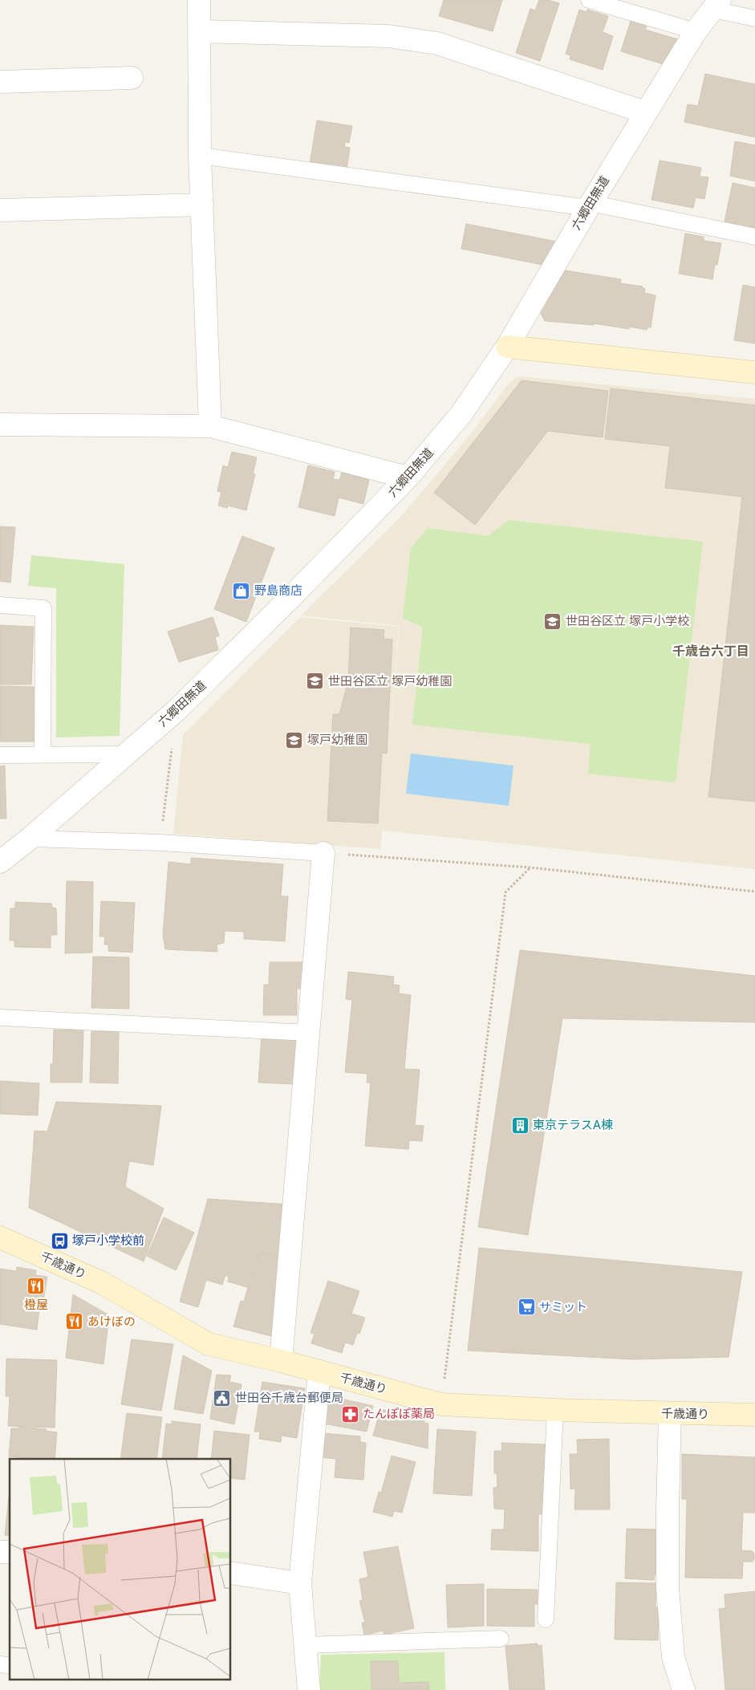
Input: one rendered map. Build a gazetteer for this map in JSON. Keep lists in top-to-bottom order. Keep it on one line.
{"streets":{"street":["六郷田無道","千歳通り"]},"districts":["千歳台六丁目"],"places":{"shop":["野島商店"],"school or university":["世田谷区立 塚戸小学校","世田谷区立 塚戸幼稚園","塚戸幼稚園"],"building":["東京テラスA棟"],"bus stop":["塚戸小学校前"],"restaurant":["橙屋","あけぼの"],"supermarket":["サミット"],"public building":["世田谷千歳台郵便局"],"pharmacy":["たんぽぽ薬局"]}}
